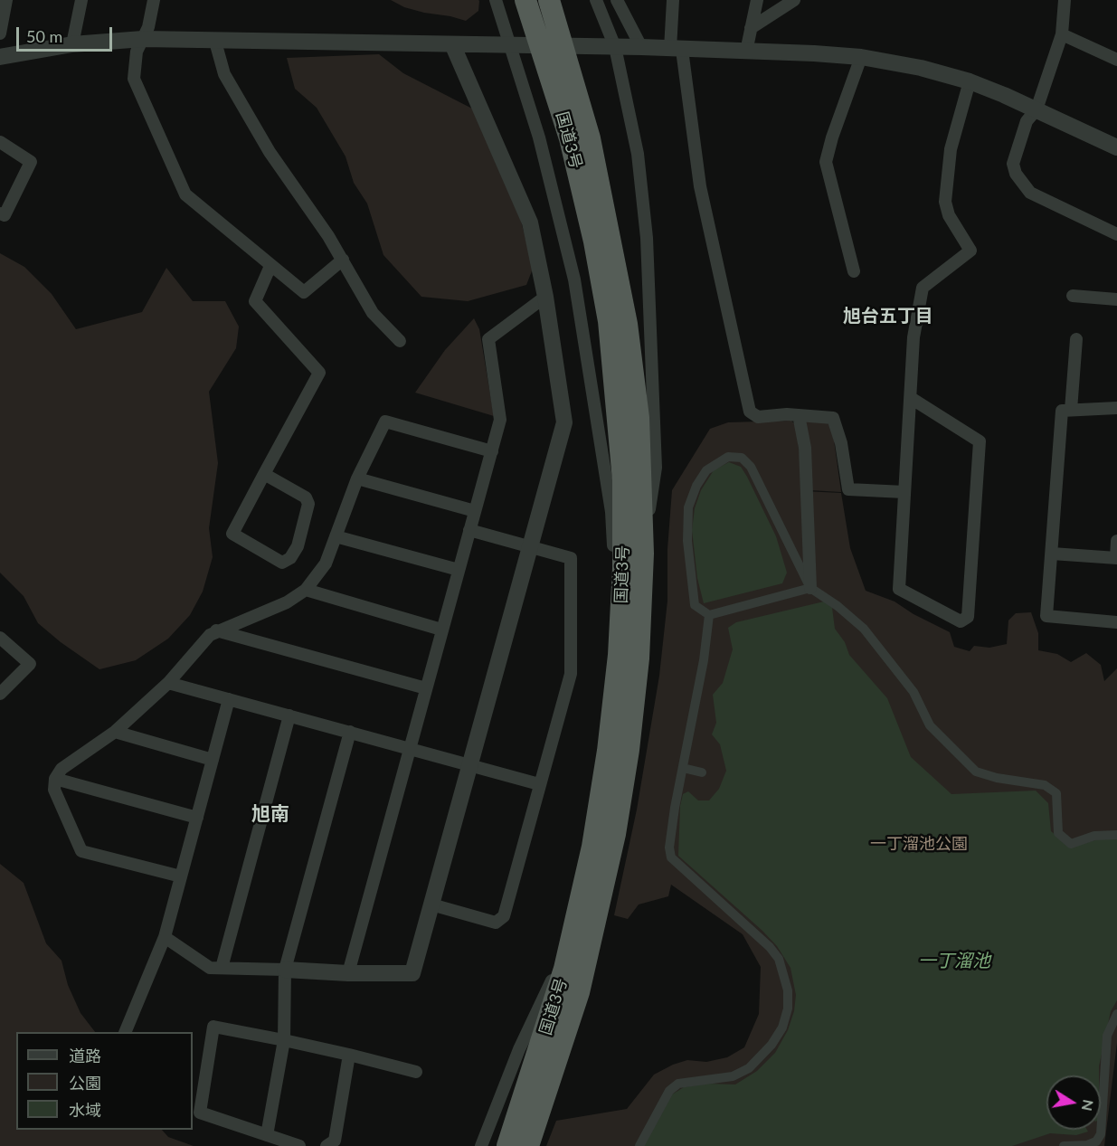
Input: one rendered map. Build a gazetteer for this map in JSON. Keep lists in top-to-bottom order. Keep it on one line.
{"streets":{"highway":["国道3号"]},"districts":["旭台五丁目","旭南"],"water":["一丁溜池"],"parks":["一丁溜池公園"],"legend":["道路","公園","水域"],"scale_bar":"50 m","north":"right"}
